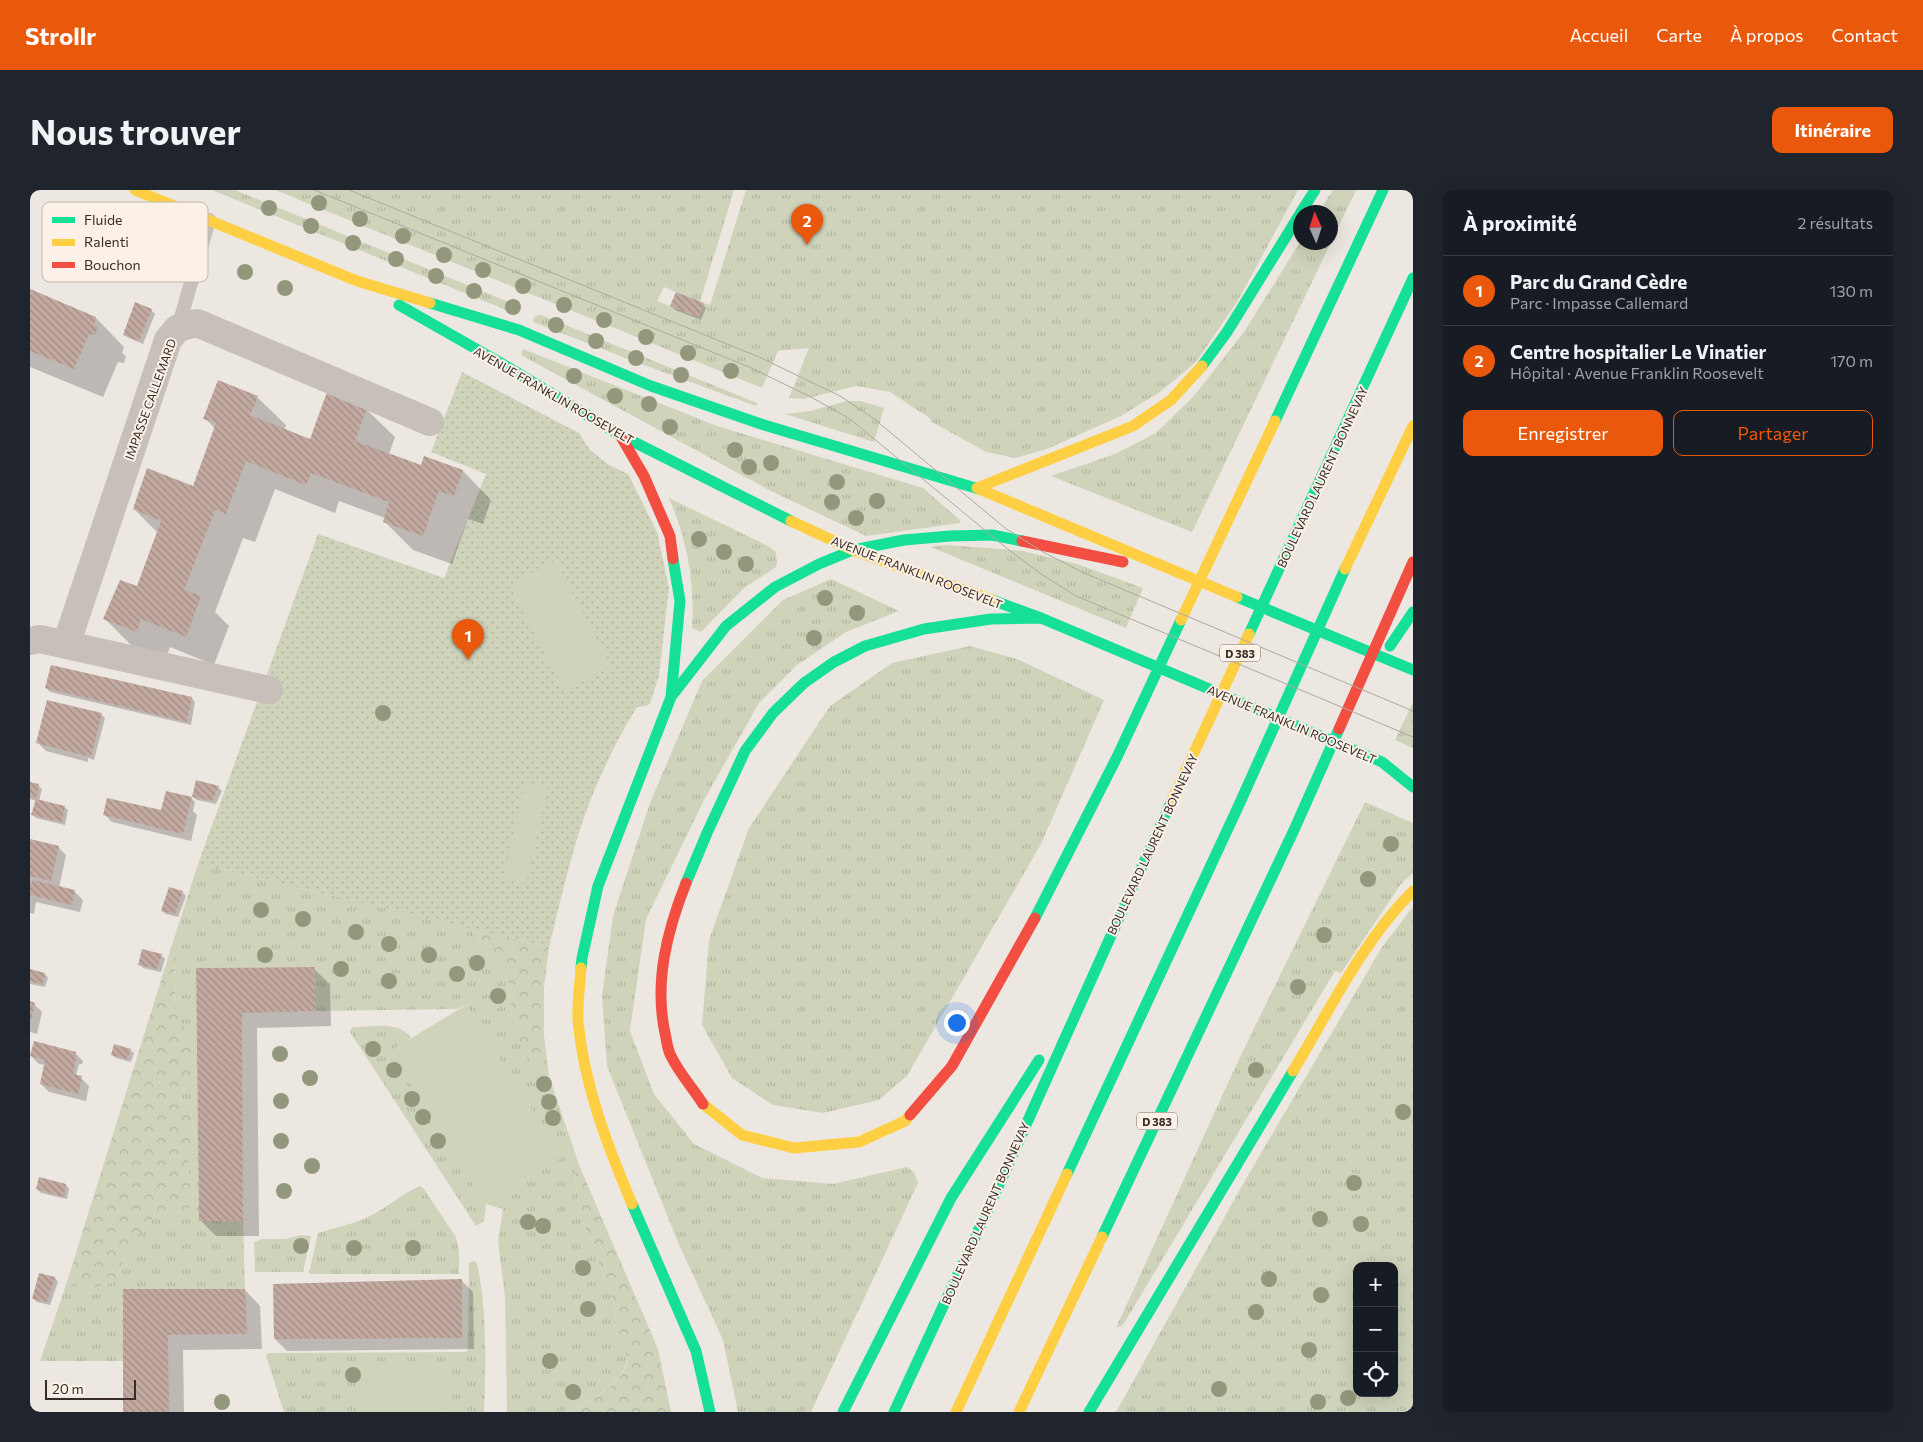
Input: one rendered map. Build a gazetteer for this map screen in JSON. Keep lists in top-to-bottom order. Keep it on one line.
{"streets":{"main road":["AVENUE FRANKLIN ROOSEVELT","BOULEVARD LAURENT BONNEVAY","D 383"],"street":["IMPASSE CALLEMARD"]},"legend":["Fluide","Ralenti","Bouchon"],"scale_bar":"20 m","north":"top","page":{"header":"Strollr","nav":["Accueil","Carte","À propos","Contact"],"buttons":["Itinéraire",["Enregistrer","Partager"]],"title":"Nous trouver","heading":["À proximité","2 résultats"],"pins":["2","1"],"list":[{"mark":"1","name":"Parc du Grand Cèdre","note":"Parc · Impasse Callemard","value":"130 m"},{"mark":"2","name":"Centre hospitalier Le Vinatier","note":"Hôpital · Avenue Franklin Roosevelt","value":"170 m"}],"map_buttons":["+","−"],"scale":"20 m"}}
